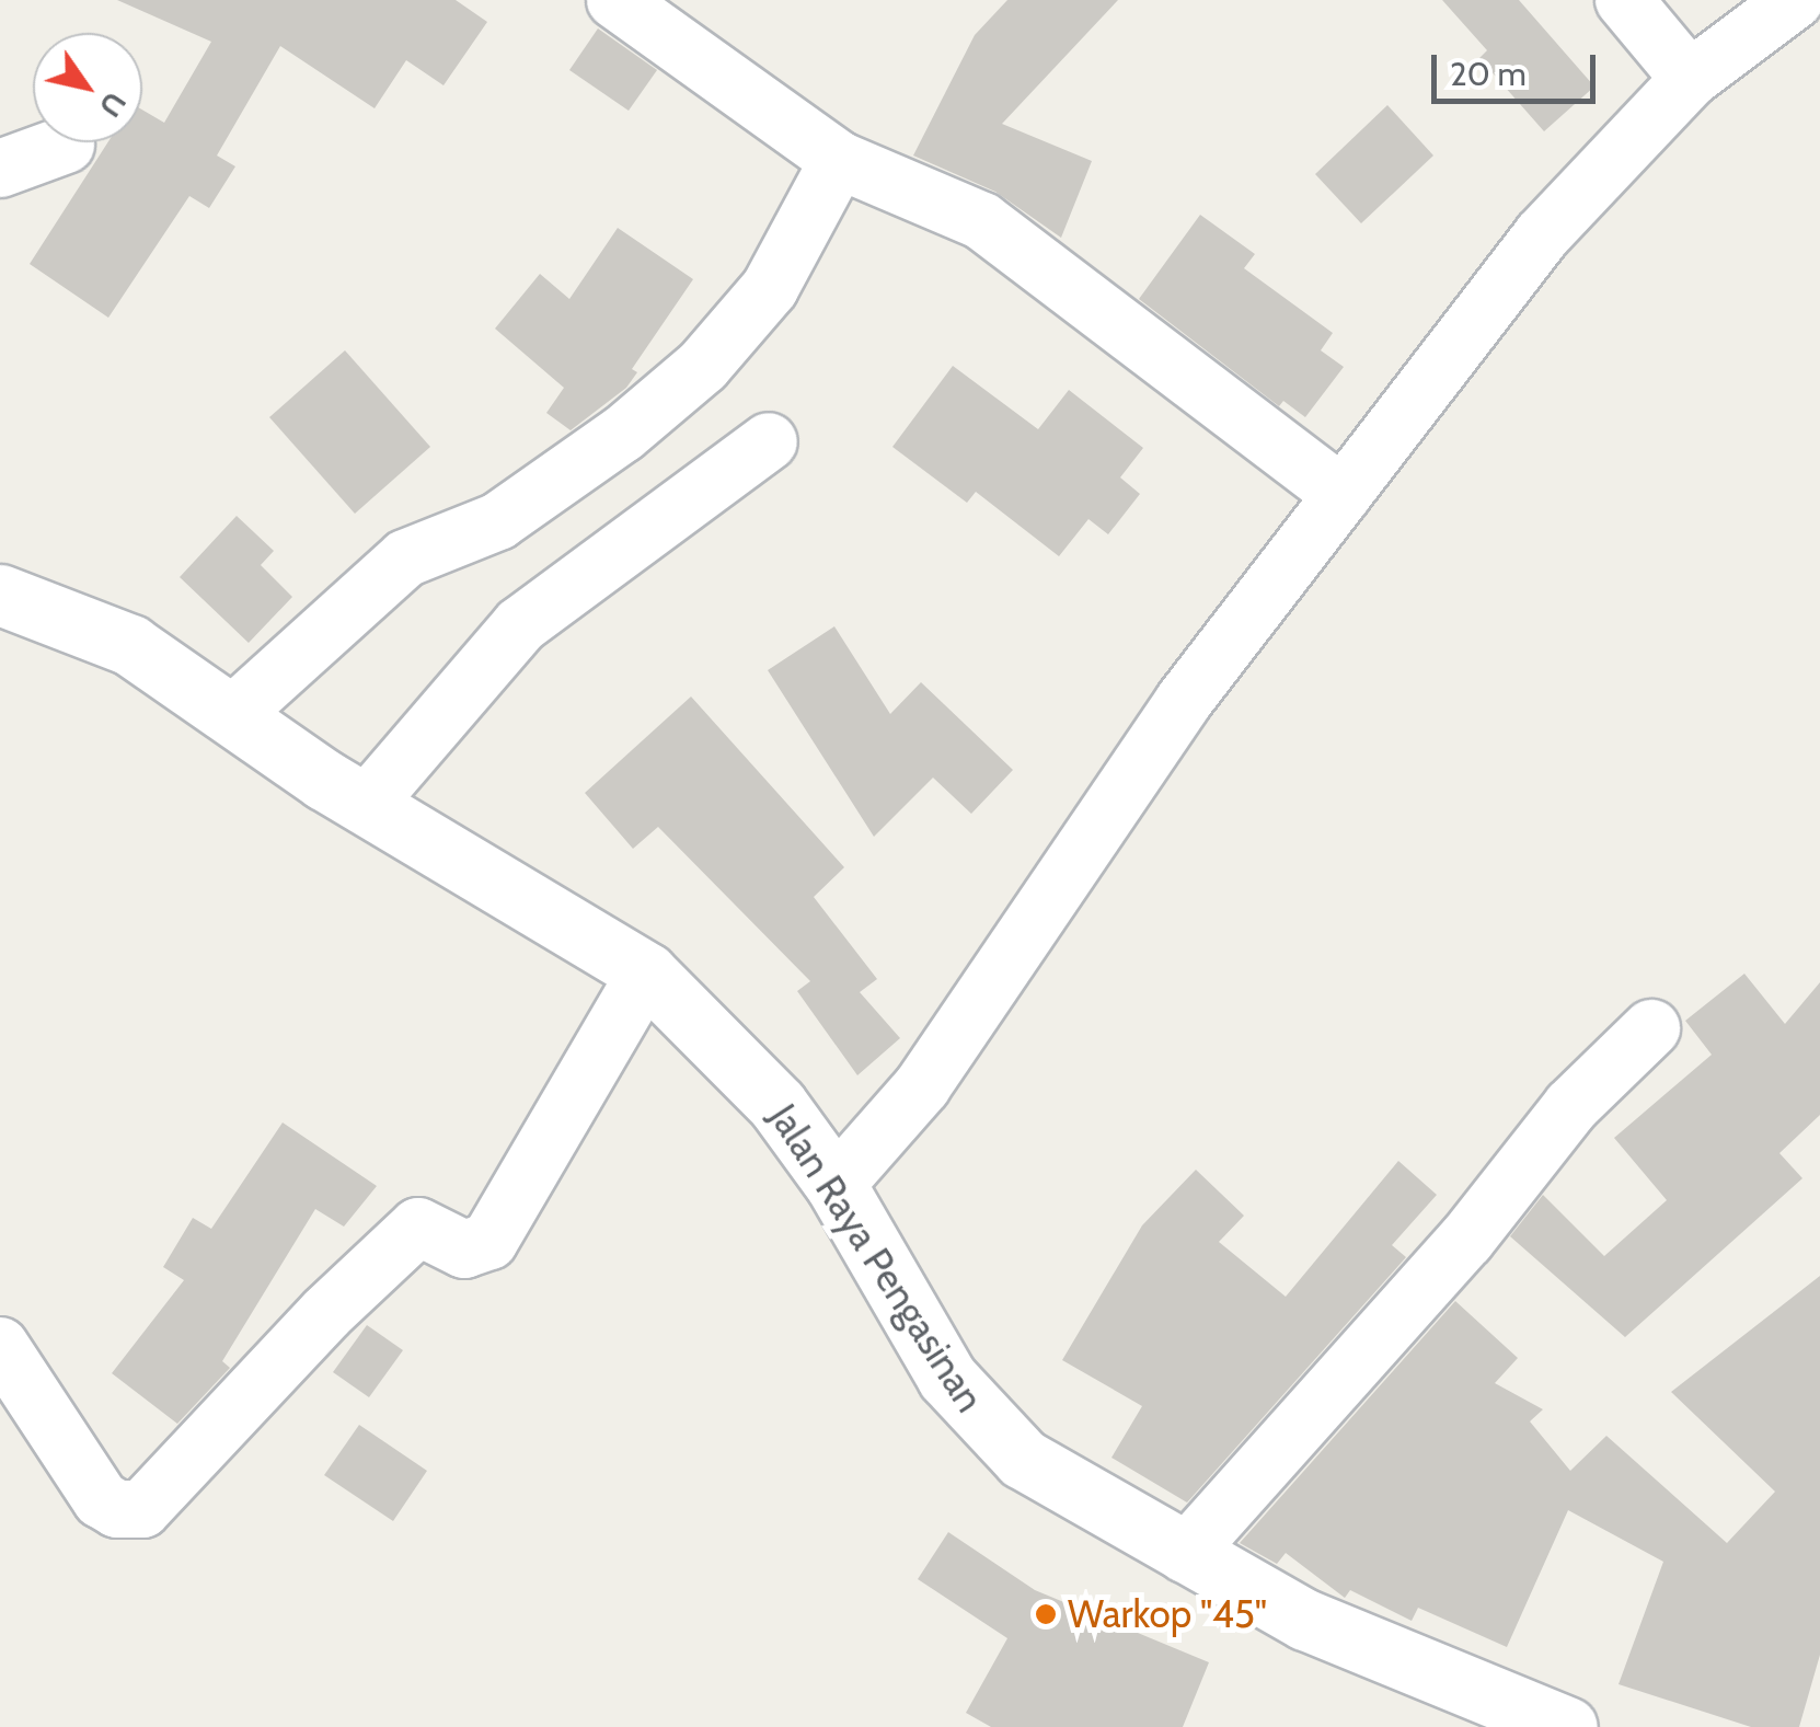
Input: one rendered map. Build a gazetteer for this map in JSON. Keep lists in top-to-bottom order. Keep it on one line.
{"streets":{"main road":["Jalan Raya Pengasinan"]},"places":["Warkop \"45\""],"scale_bar":"20 m","north":"bottom right"}
